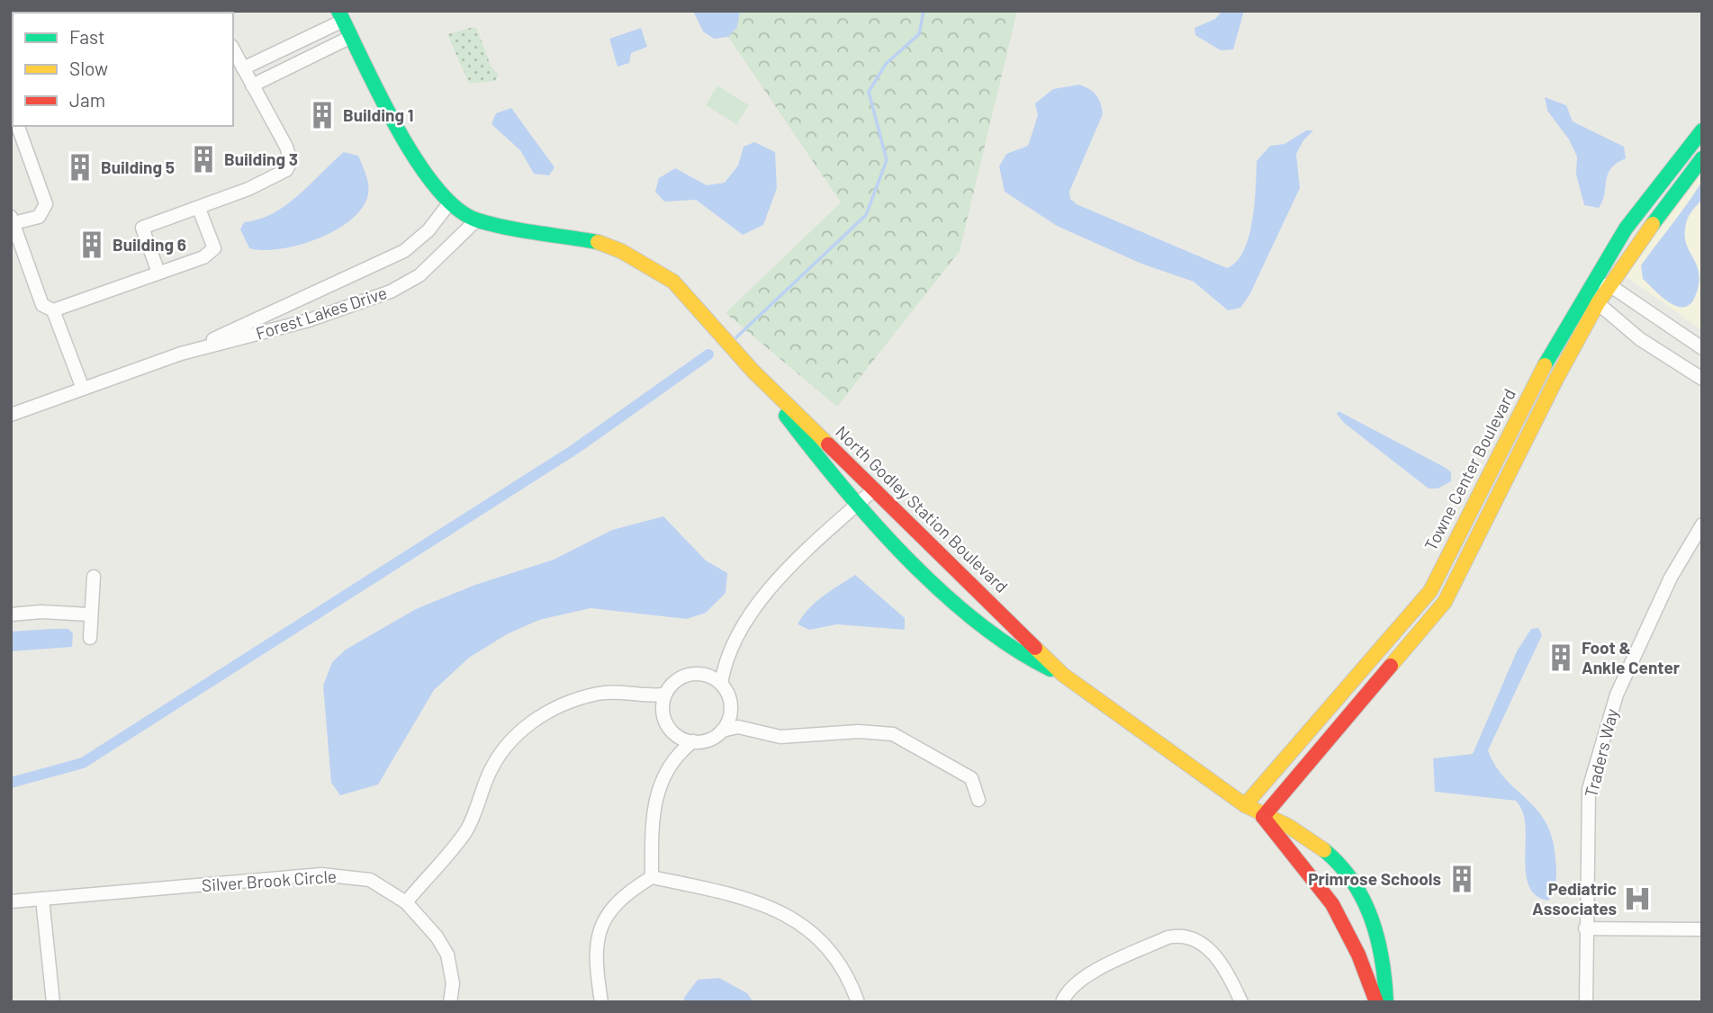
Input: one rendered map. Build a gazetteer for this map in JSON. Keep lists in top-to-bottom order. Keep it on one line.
{"streets":{"street":["Forest Lakes Drive","Towne Center Boulevard","North Godley Station Boulevard","Traders Way","Silver Brook Circle"]},"crossings":[["Forest Lakes Drive","North Godley Station Boulevard"],["Towne Center Boulevard","North Godley Station Boulevard"]],"places":{"building":["Building 1","Building 3","Building 5","Building 6","Foot & Ankle Center","Primrose Schools"],"hospital":["Pediatric Associates"]},"legend":["Fast","Slow","Jam"]}
